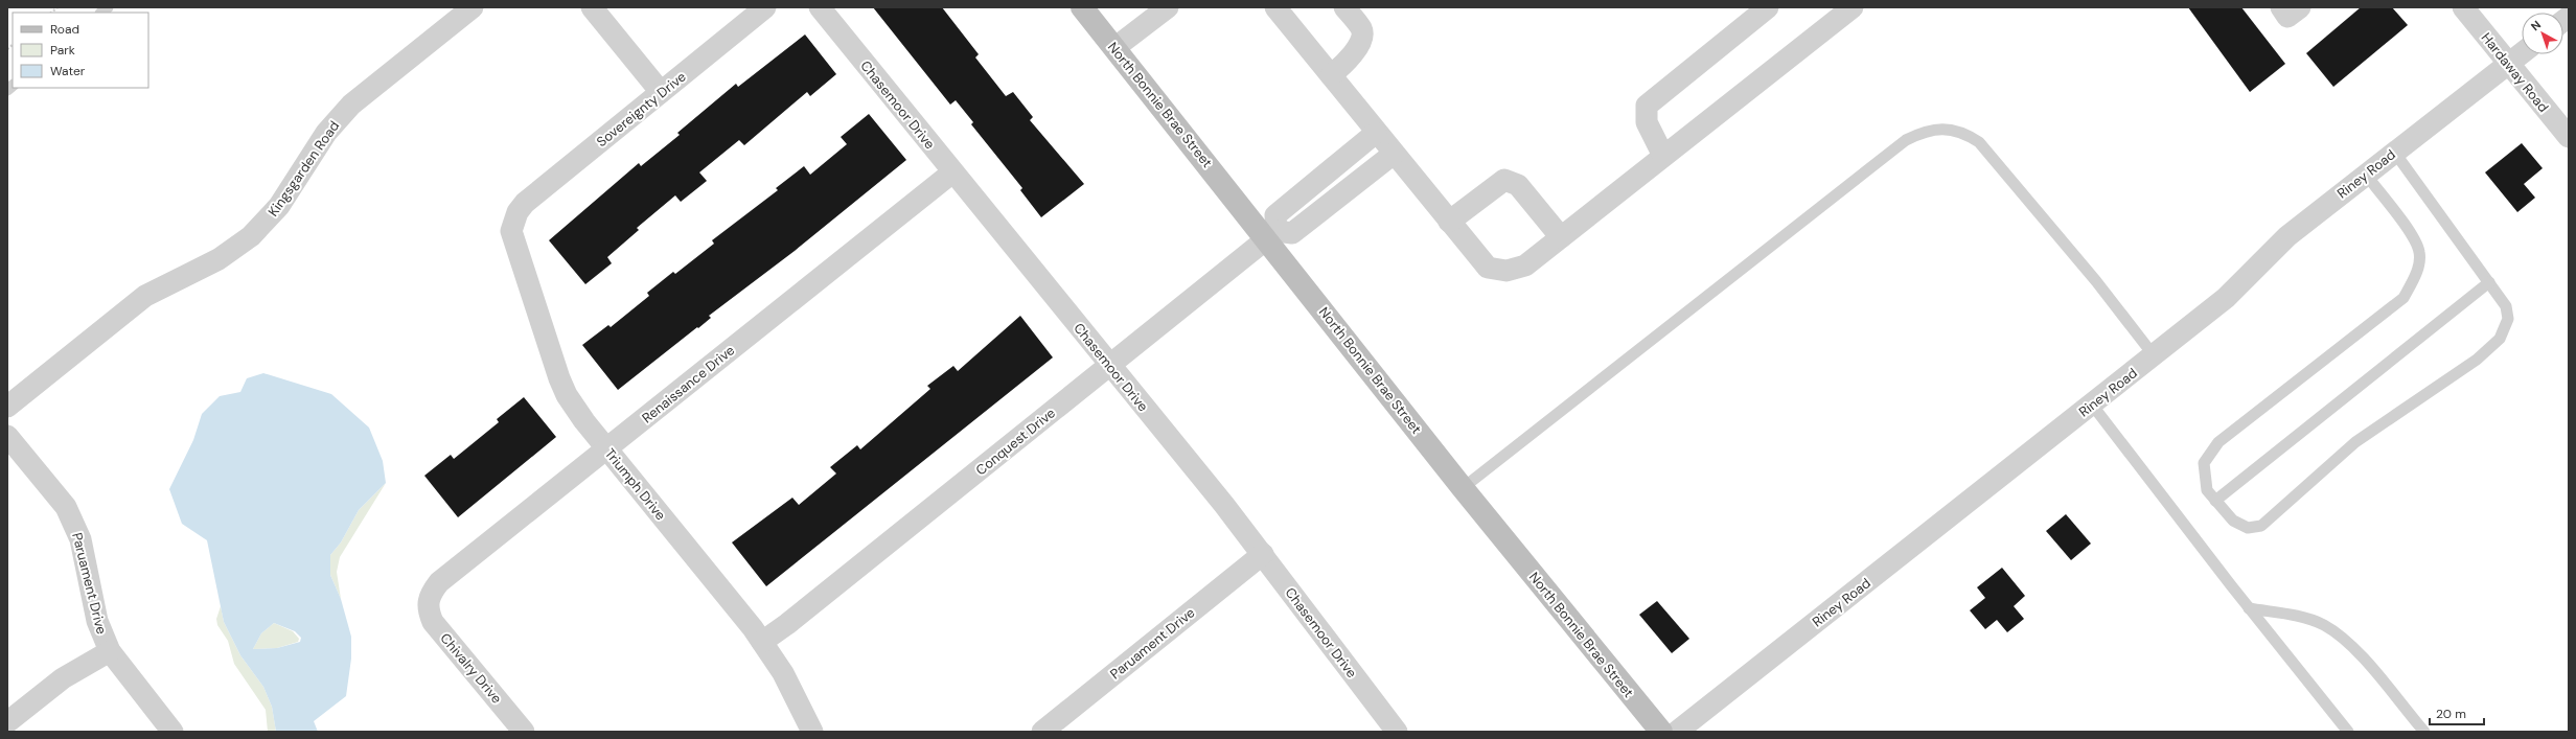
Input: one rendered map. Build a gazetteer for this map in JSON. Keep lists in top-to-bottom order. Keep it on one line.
{"streets":{"main road":["North Bonnie Brae Street"],"street":["Hardaway Road","Chasemoor Drive","Sovereignty Drive","Kingsgarden Road","Riney Road","Renaissance Drive","Conquest Drive","Triumph Drive","Paruament Drive","Chivalry Drive"]},"crossings":[["Hardaway Road","Riney Road"],["Chasemoor Drive","Renaissance Drive"],["Chasemoor Drive","Conquest Drive"],["Chasemoor Drive","Paruament Drive"],["North Bonnie Brae Street","Conquest Drive"],["Sovereignty Drive","Triumph Drive"],["Renaissance Drive","Triumph Drive"],["Renaissance Drive","Chivalry Drive"],["Conquest Drive","Triumph Drive"]],"legend":["Road","Park","Water"],"scale_bar":"20 m","north":"top left"}
